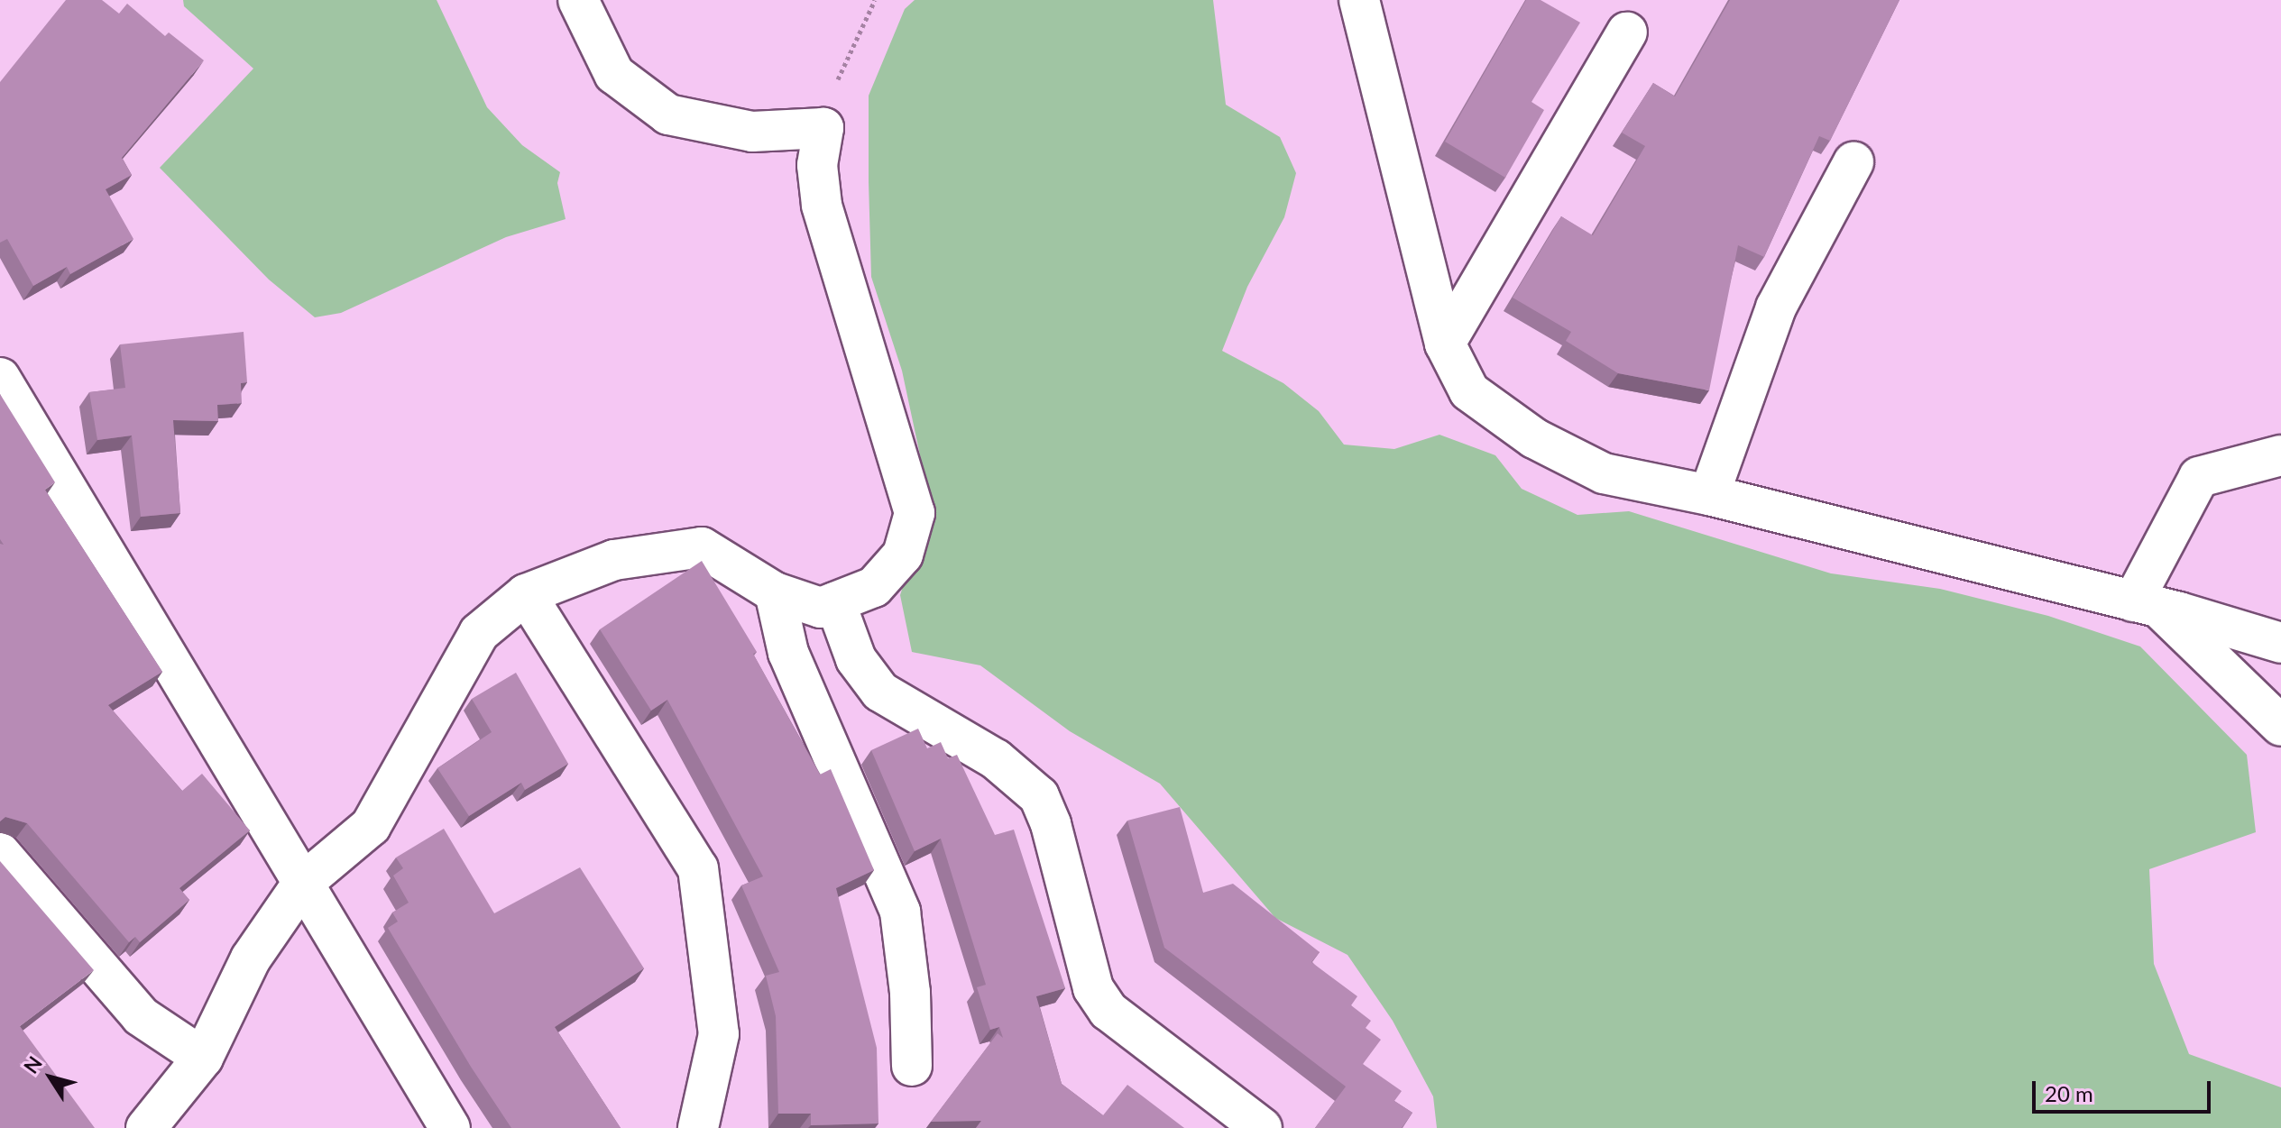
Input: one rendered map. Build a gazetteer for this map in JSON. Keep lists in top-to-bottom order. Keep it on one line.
{"scale_bar":"20 m","north":"top left"}
